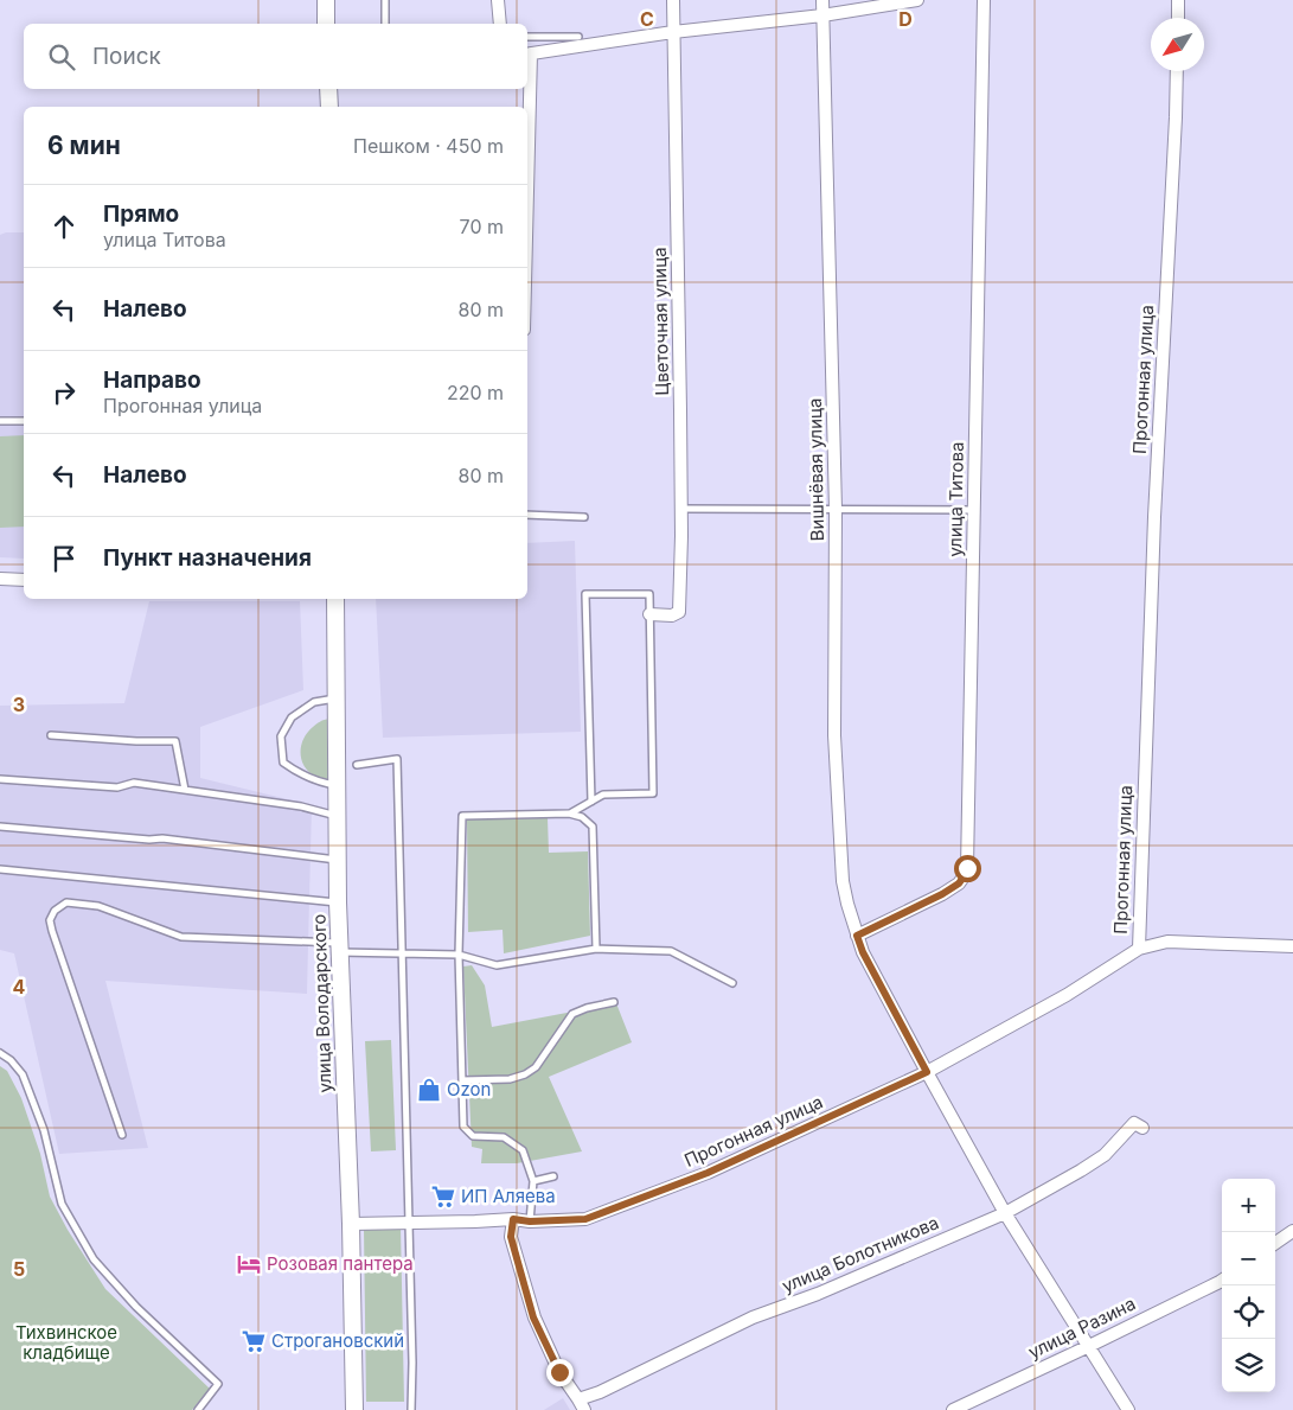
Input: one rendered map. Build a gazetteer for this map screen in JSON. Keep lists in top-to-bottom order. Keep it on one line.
{"streets":{"main road":["улица Володарского"],"street":["Цветочная улица","Прогонная улица","Вишнёвая улица","улица Титова","улица Болотникова","улица Разина"]},"crossings":[["Прогонная улица","Вишнёвая улица"],["Прогонная улица","улица Володарского"],["Вишнёвая улица","улица Титова"],["Вишнёвая улица","улица Болотникова"],["Вишнёвая улица","улица Разина"]],"parks":["Тихвинское кладбище"],"places":{"shop":["Ozon"],"supermarket":["ИП Аляева","Строгановский"],"hotel":["Розовая пантера"]},"north":"bottom left","page":{"search":"Поиск","heading":["6 мин","Пешком · 450 m"],"list":[["Прямо","улица Титова","70 m"],["Налево","80 m"],["Направо","Прогонная улица","220 m"],["Налево","80 m"],"Пункт назначения"],"map_buttons":["+","−"]},"grid":{"columns":["C","D"],"rows":["3","4","5"]}}
